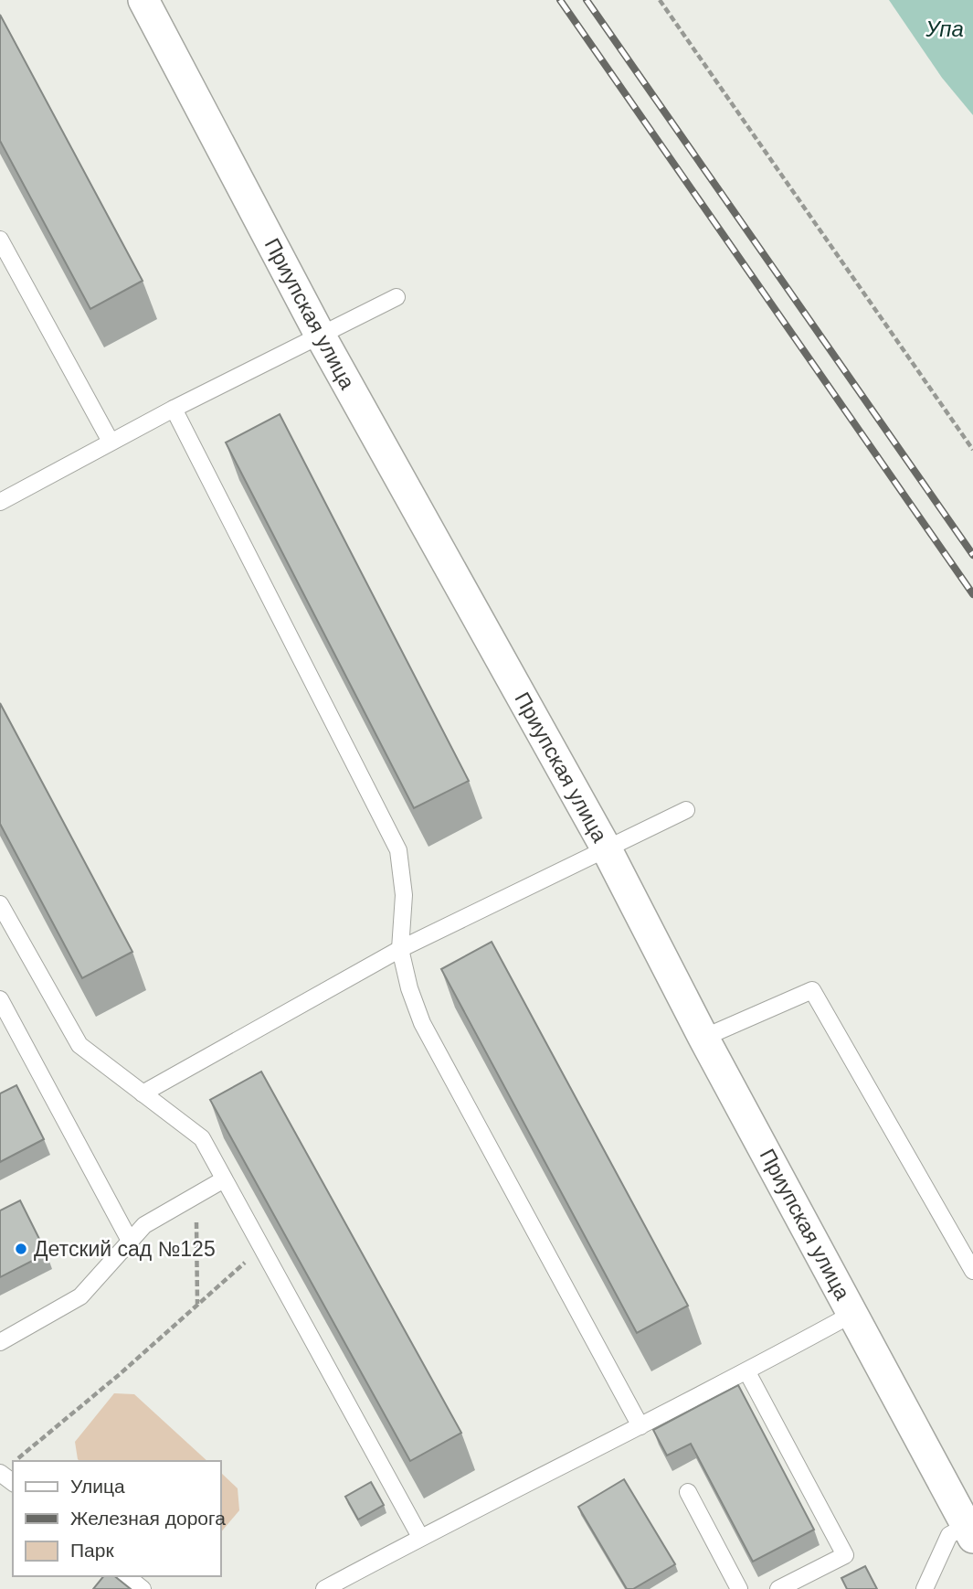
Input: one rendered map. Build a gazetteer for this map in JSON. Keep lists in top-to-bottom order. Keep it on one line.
{"streets":{"street":["Приупская улица"]},"water":["Упа"],"places":["Детский сад №125"],"legend":["Улица","Железная дорога","Парк"]}
